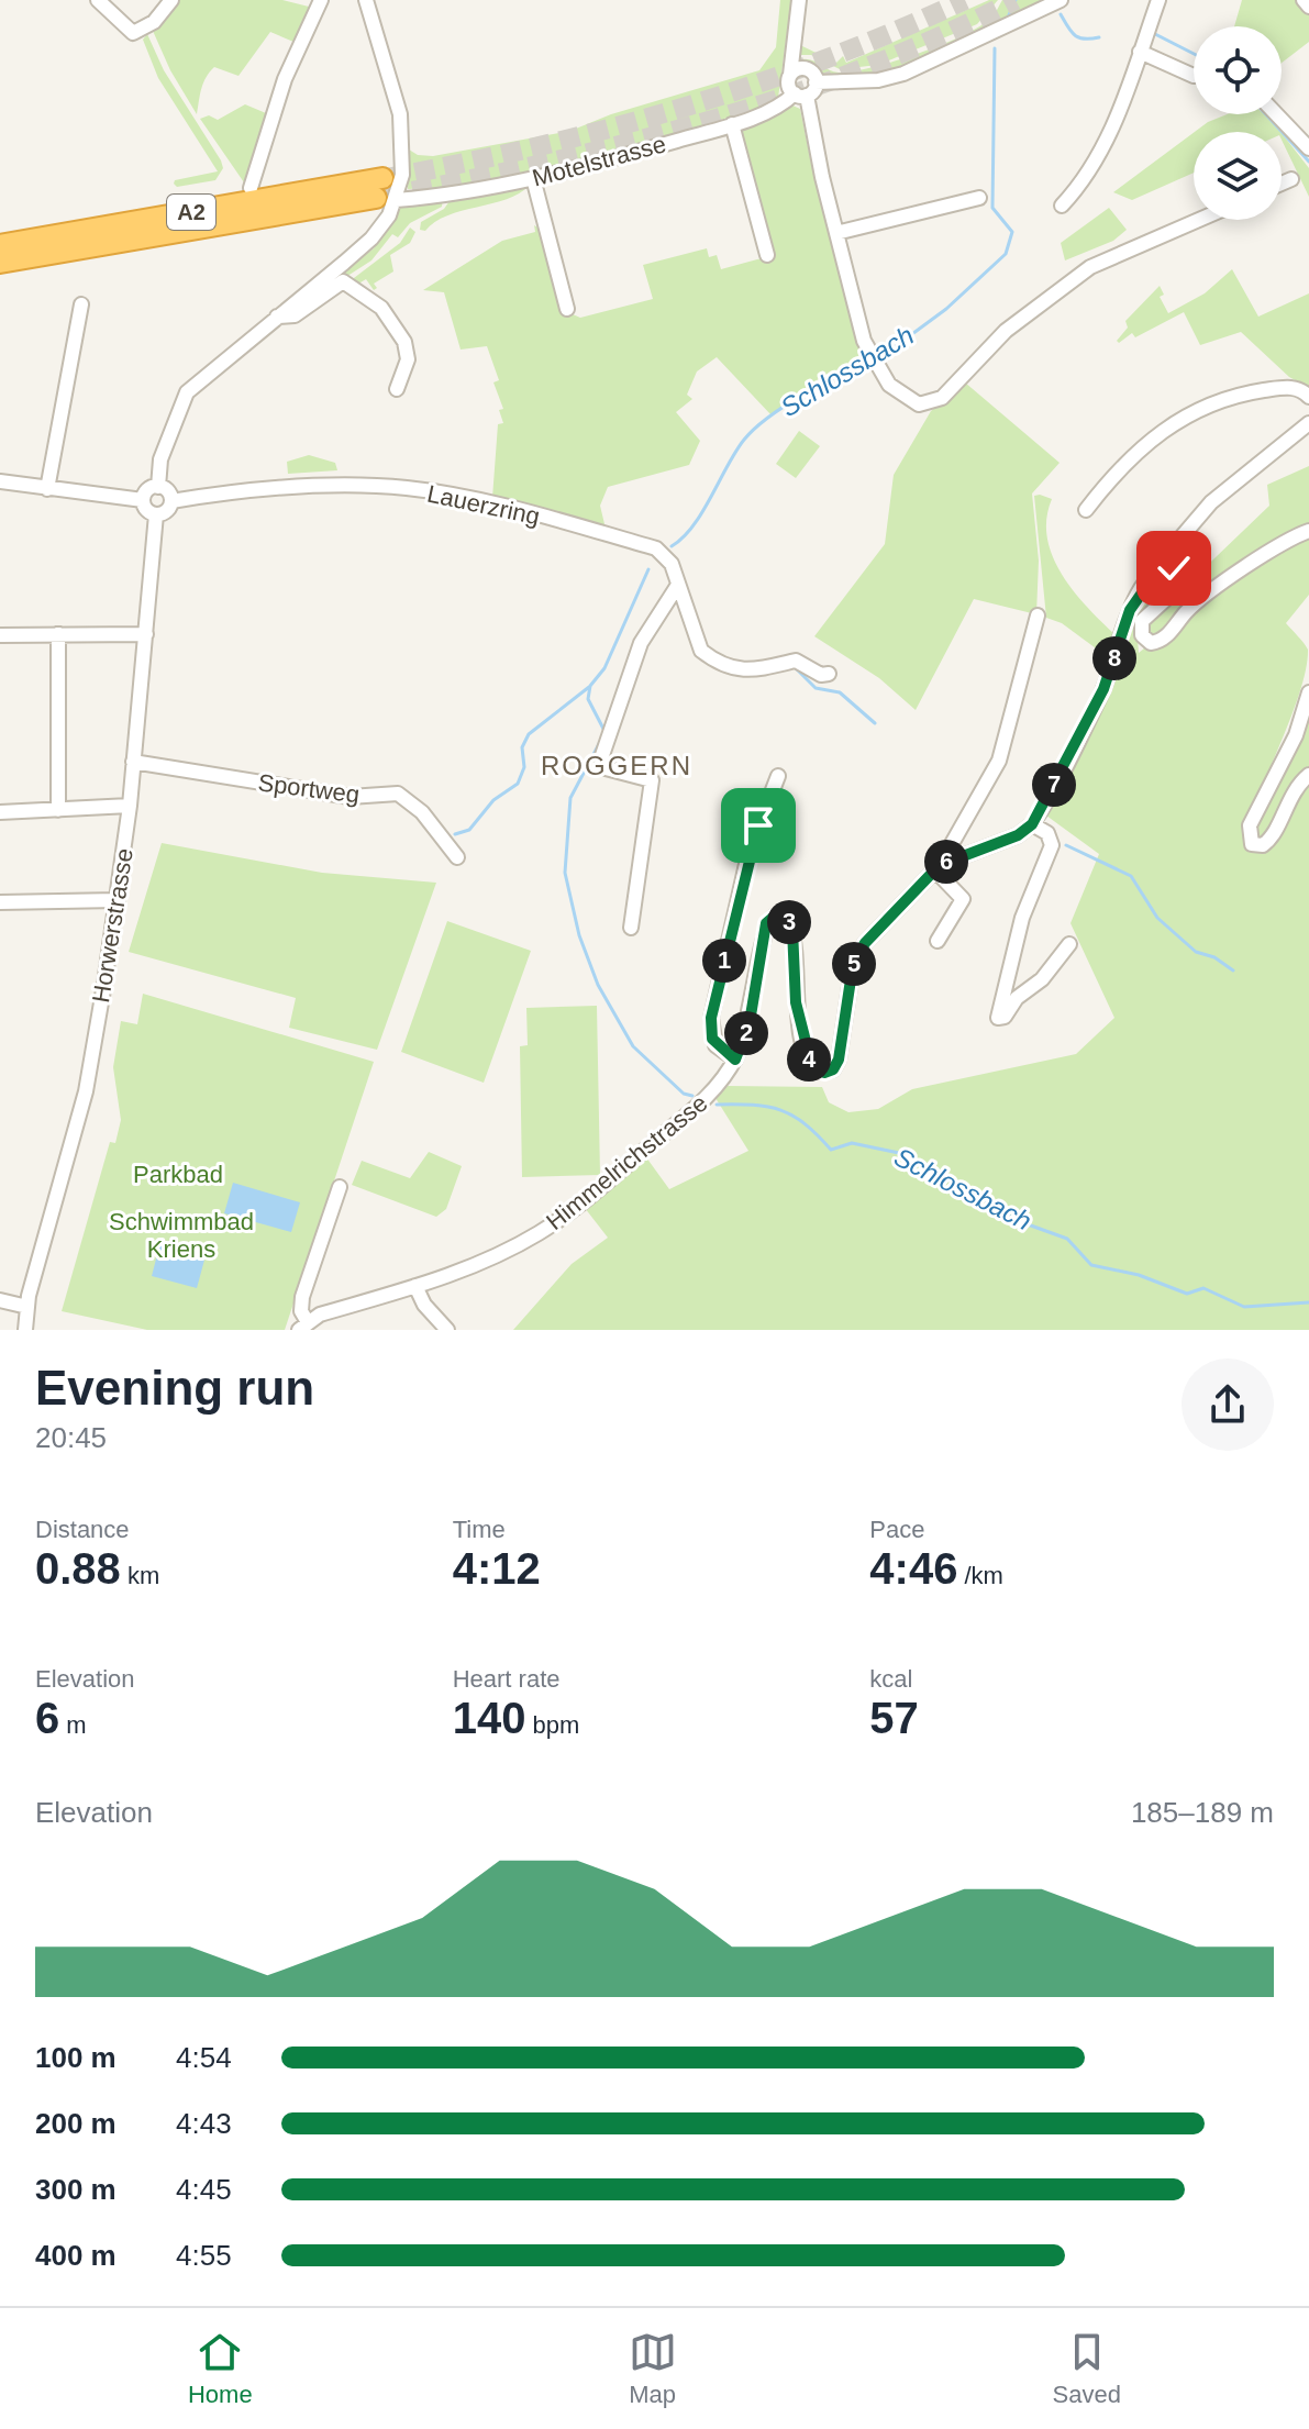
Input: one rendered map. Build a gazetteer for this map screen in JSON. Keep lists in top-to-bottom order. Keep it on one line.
{"streets":{"highway":["A2"],"street":["Motelstrasse","Lauerzring","Sportweg","Horwerstrasse","Himmelrichstrasse"]},"crossings":[["Motelstrasse","A2"],["Lauerzring","Horwerstrasse"],["Sportweg","Horwerstrasse"]],"districts":["ROGGERN"],"water":["Schlossbach"],"parks":["Parkbad","Schwimmbad Kriens"],"page":{"pins":["8","7","6","3","1","5","2","4"],"heading":["Evening run","20:45"],"stats":[["Distance","0.88 km"],["Time","4:12"],["Pace","4:46 /km"],["Elevation","6 m"],["Heart rate","140 bpm"],["kcal","57"]],"chart":["Elevation","185–189 m"],"list":[{"name":"100 m","note":"4:54"},{"name":"200 m","note":"4:43"},{"name":"300 m","note":"4:45"},{"name":"400 m","note":"4:55"}],"tabs":["Home","Map","Saved"]}}
